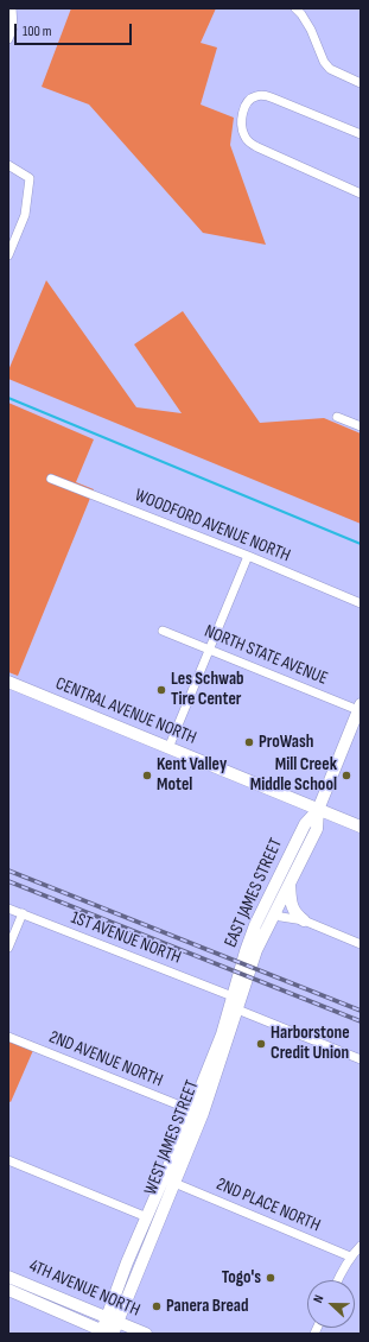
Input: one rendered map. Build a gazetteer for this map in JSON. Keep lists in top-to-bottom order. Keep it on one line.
{"streets":{"main road":["CENTRAL AVENUE NORTH","EAST JAMES STREET","WEST JAMES STREET","4TH AVENUE NORTH"],"street":["WOODFORD AVENUE NORTH","NORTH STATE AVENUE","1ST AVENUE NORTH","2ND AVENUE NORTH","2ND PLACE NORTH"]},"crossings":[["NORTH STATE AVENUE","EAST JAMES STREET"],["CENTRAL AVENUE NORTH","EAST JAMES STREET"],["EAST JAMES STREET","1ST AVENUE NORTH"],["EAST JAMES STREET","WEST JAMES STREET"],["1ST AVENUE NORTH","WEST JAMES STREET"],["2ND AVENUE NORTH","WEST JAMES STREET"],["WEST JAMES STREET","2ND PLACE NORTH"],["WEST JAMES STREET","4TH AVENUE NORTH"]],"places":["Les Schwab Tire Center","ProWash","Kent Valley Motel","Mill Creek Middle School","Harborstone Credit Union","Togo's","Panera Bread"],"scale_bar":"100 m","north":"left"}
